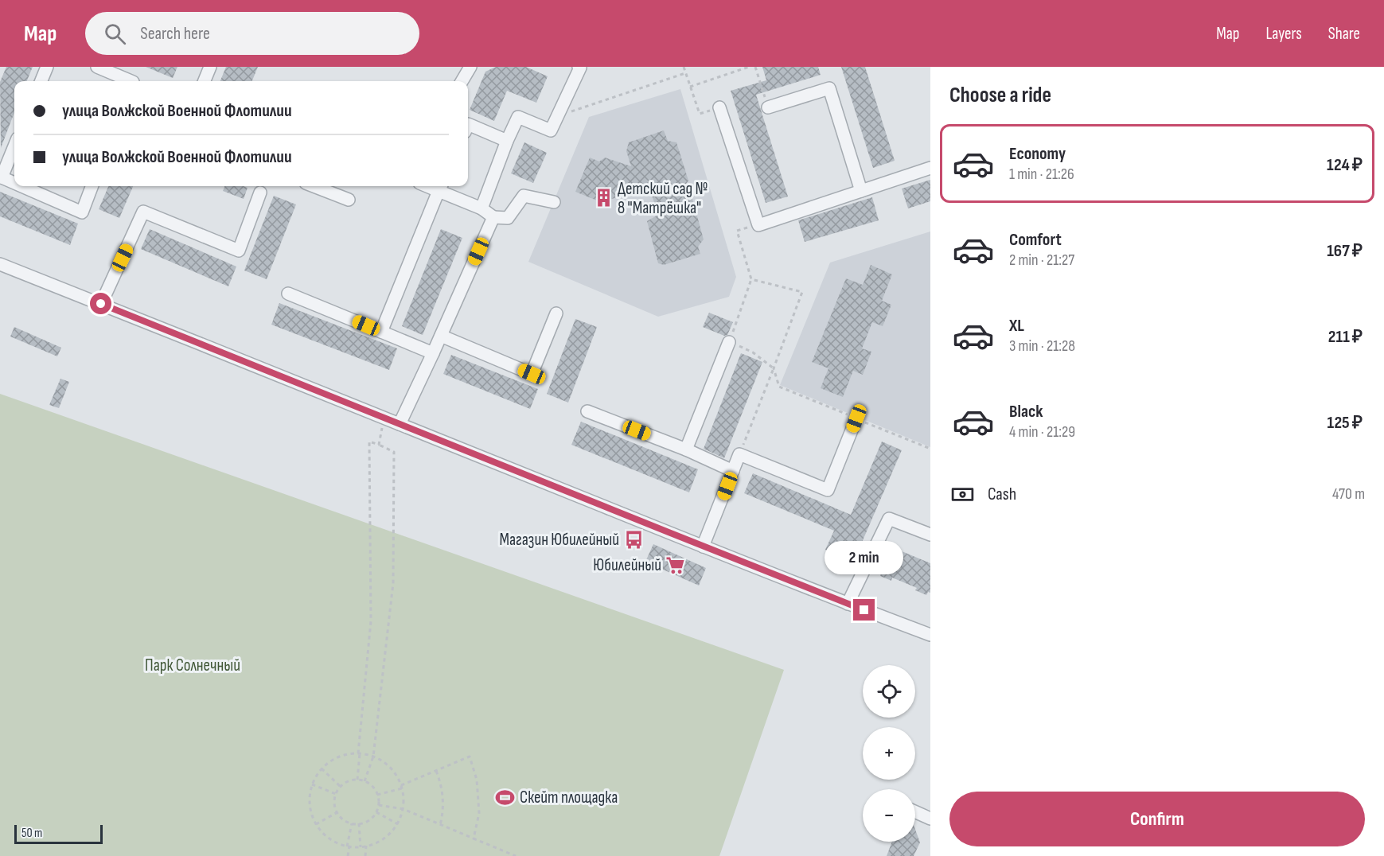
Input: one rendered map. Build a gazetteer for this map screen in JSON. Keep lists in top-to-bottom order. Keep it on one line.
{"parks":["Парк Солнечный"],"places":{"building":["Детский сад № 8 \"Матрёшка\""],"bus stop":["Магазин Юбилейный"],"supermarket":["Юбилейный"],"sports":["Скейт площадка"]},"scale_bar":"50 m","page":{"header":"Map","search":"Search here","nav":["Map","Layers","Share"],"heading":"Choose a ride","banner":["улица Волжской Военной Флотилии","улица Волжской Военной Флотилии"],"list":[{"name":"Economy","note":"1 min · 21:26","value":"124 ₽"},{"name":"Comfort","note":"2 min · 21:27","value":"167 ₽"},{"name":"XL","note":"3 min · 21:28","value":"211 ₽"},{"name":"Black","note":"4 min · 21:29","value":"125 ₽"}],"pay":["Cash","470 m"],"bubble":"2 min","map_buttons":["+","−"],"buttons":"Confirm","scale":"50 m"}}
